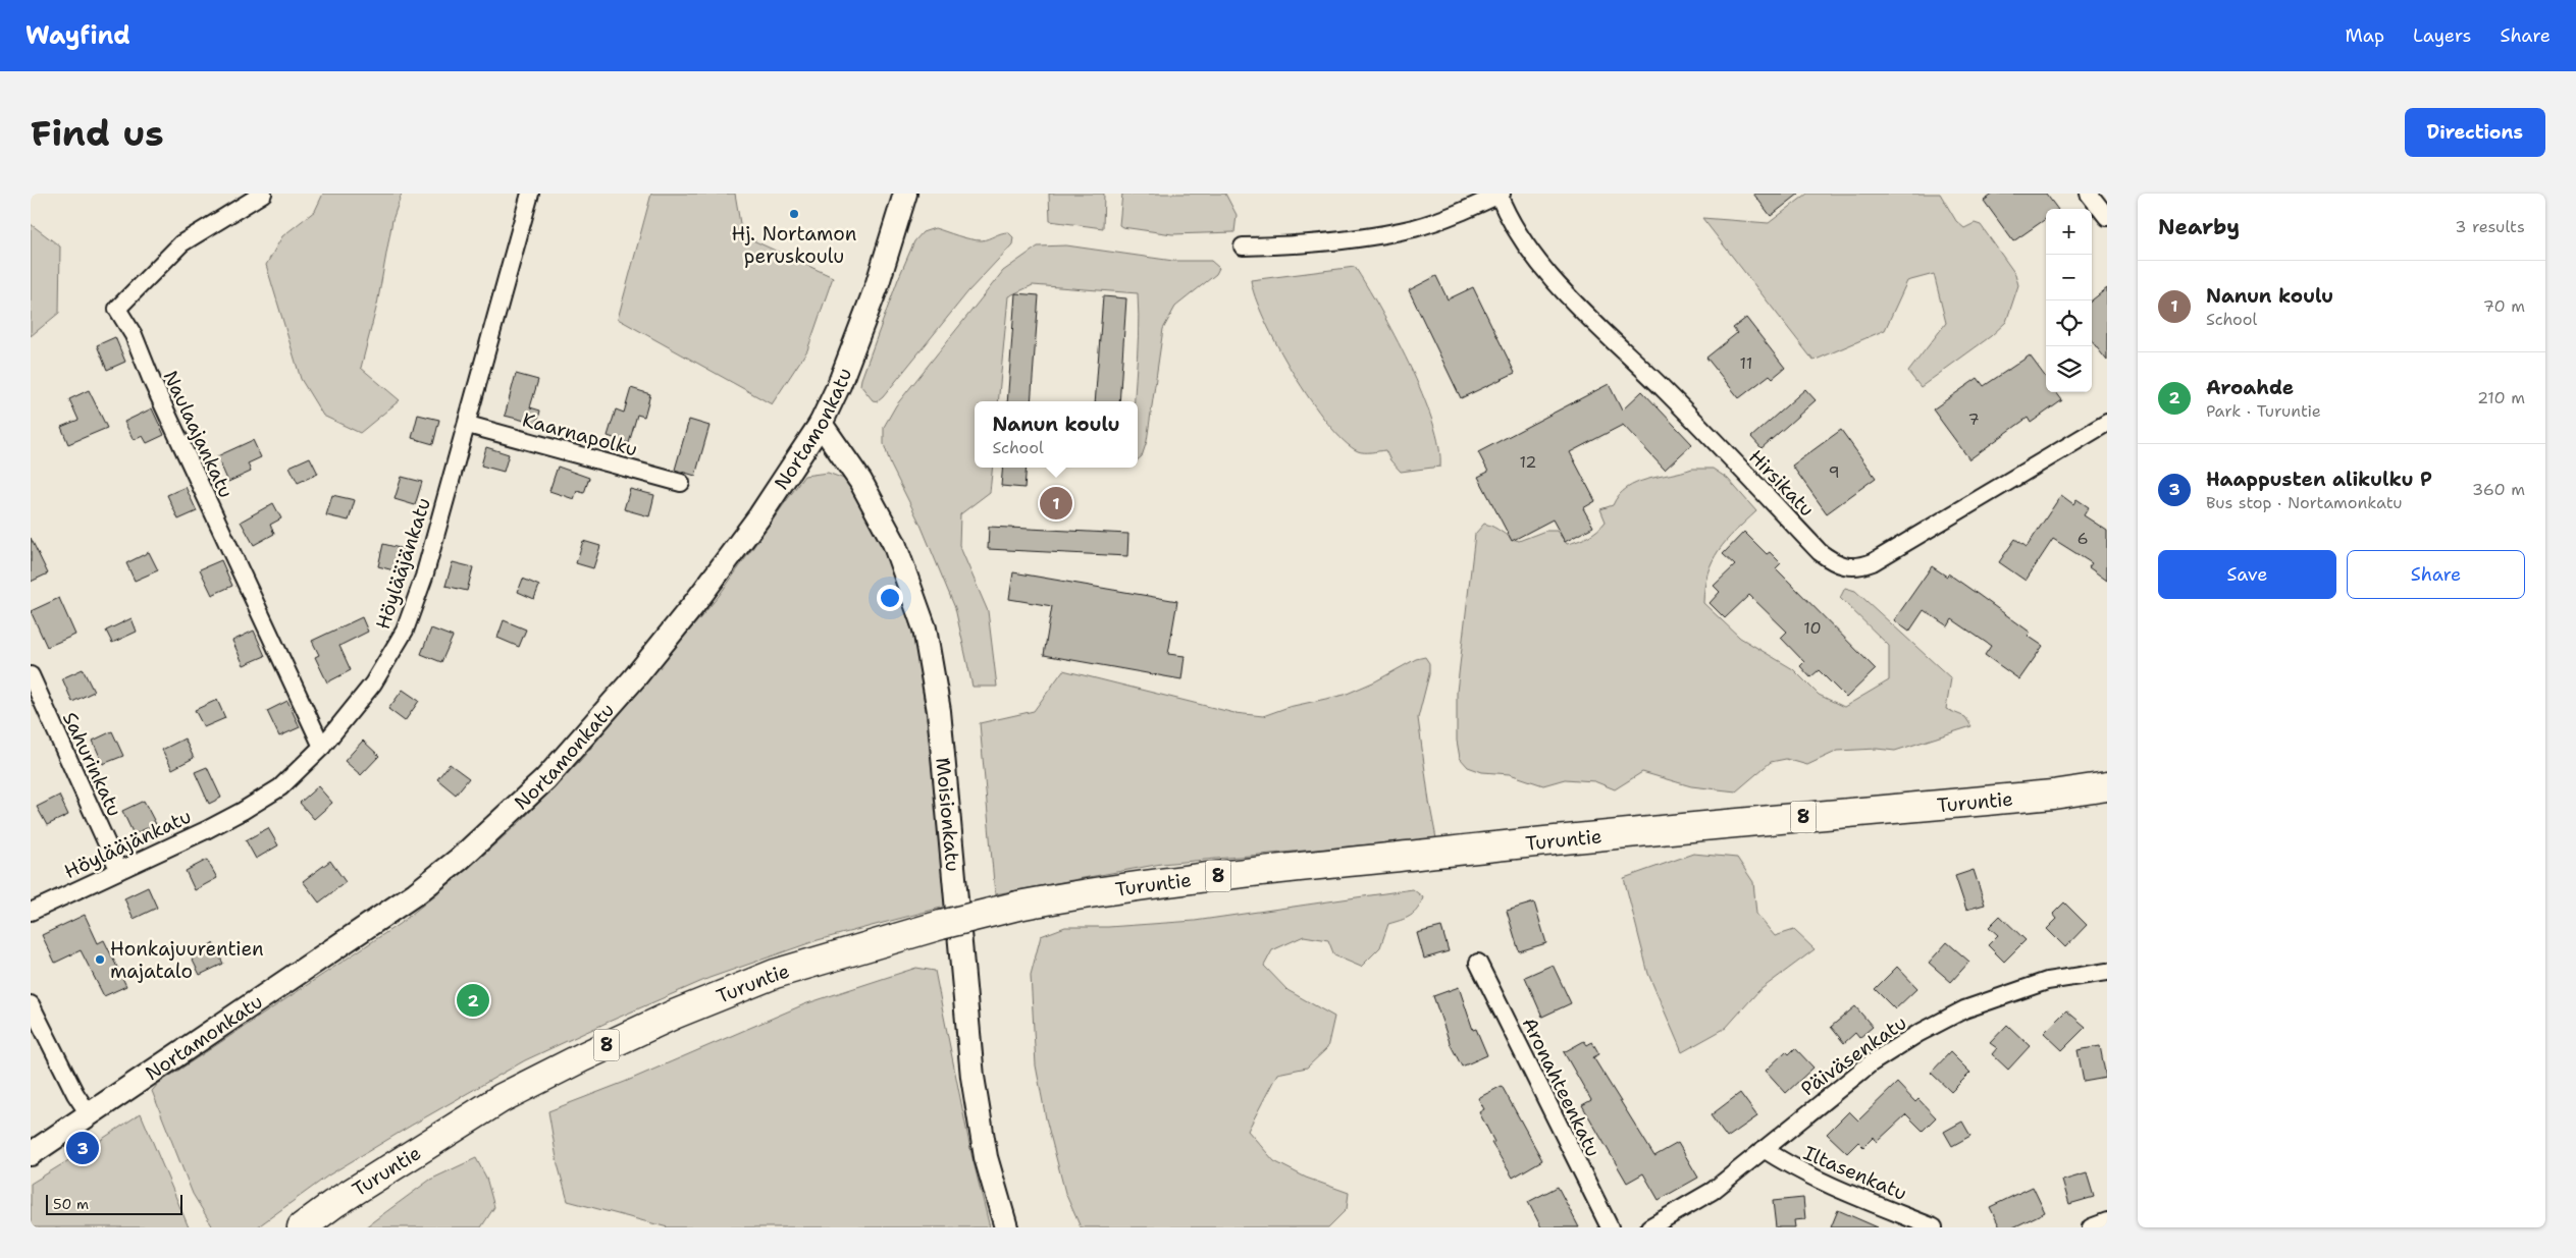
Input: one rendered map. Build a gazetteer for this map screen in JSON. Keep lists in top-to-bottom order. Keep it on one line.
{"streets":{"highway":["Turuntie","8"],"main road":["Nortamonkatu","Moisionkatu"],"street":["Naulaajankatu","Kaarnapolku","Hirsikatu","Höylääjänkatu","Sahurinkatu","Päiväsenkatu","Aronahteenkatu","Iltasenkatu"]},"crossings":[["Nortamonkatu","Moisionkatu"],["Naulaajankatu","Höylääjänkatu"],["Kaarnapolku","Höylääjänkatu"],["Höylääjänkatu","Sahurinkatu"],["Päiväsenkatu","Iltasenkatu"]],"places":["Hj. Nortamon peruskoulu","Honkajuurentien majatalo"],"house_numbers":["11","7","12","9","6","10"],"scale_bar":"50 m","page":{"header":"Wayfind","nav":["Map","Layers","Share"],"buttons":["Directions",["Save","Share"]],"title":"Find us","heading":["Nearby","3 results"],"map_buttons":["+","−"],"list":[{"mark":"1","name":"Nanun koulu","note":"School","value":"70 m"},{"mark":"2","name":"Aroahde","note":"Park · Turuntie","value":"210 m"},{"mark":"3","name":"Haappusten alikulku P","note":"Bus stop · Nortamonkatu","value":"360 m"}],"popup":["Nanun koulu","School"],"pins":["1","2","3"],"scale":"50 m"}}
